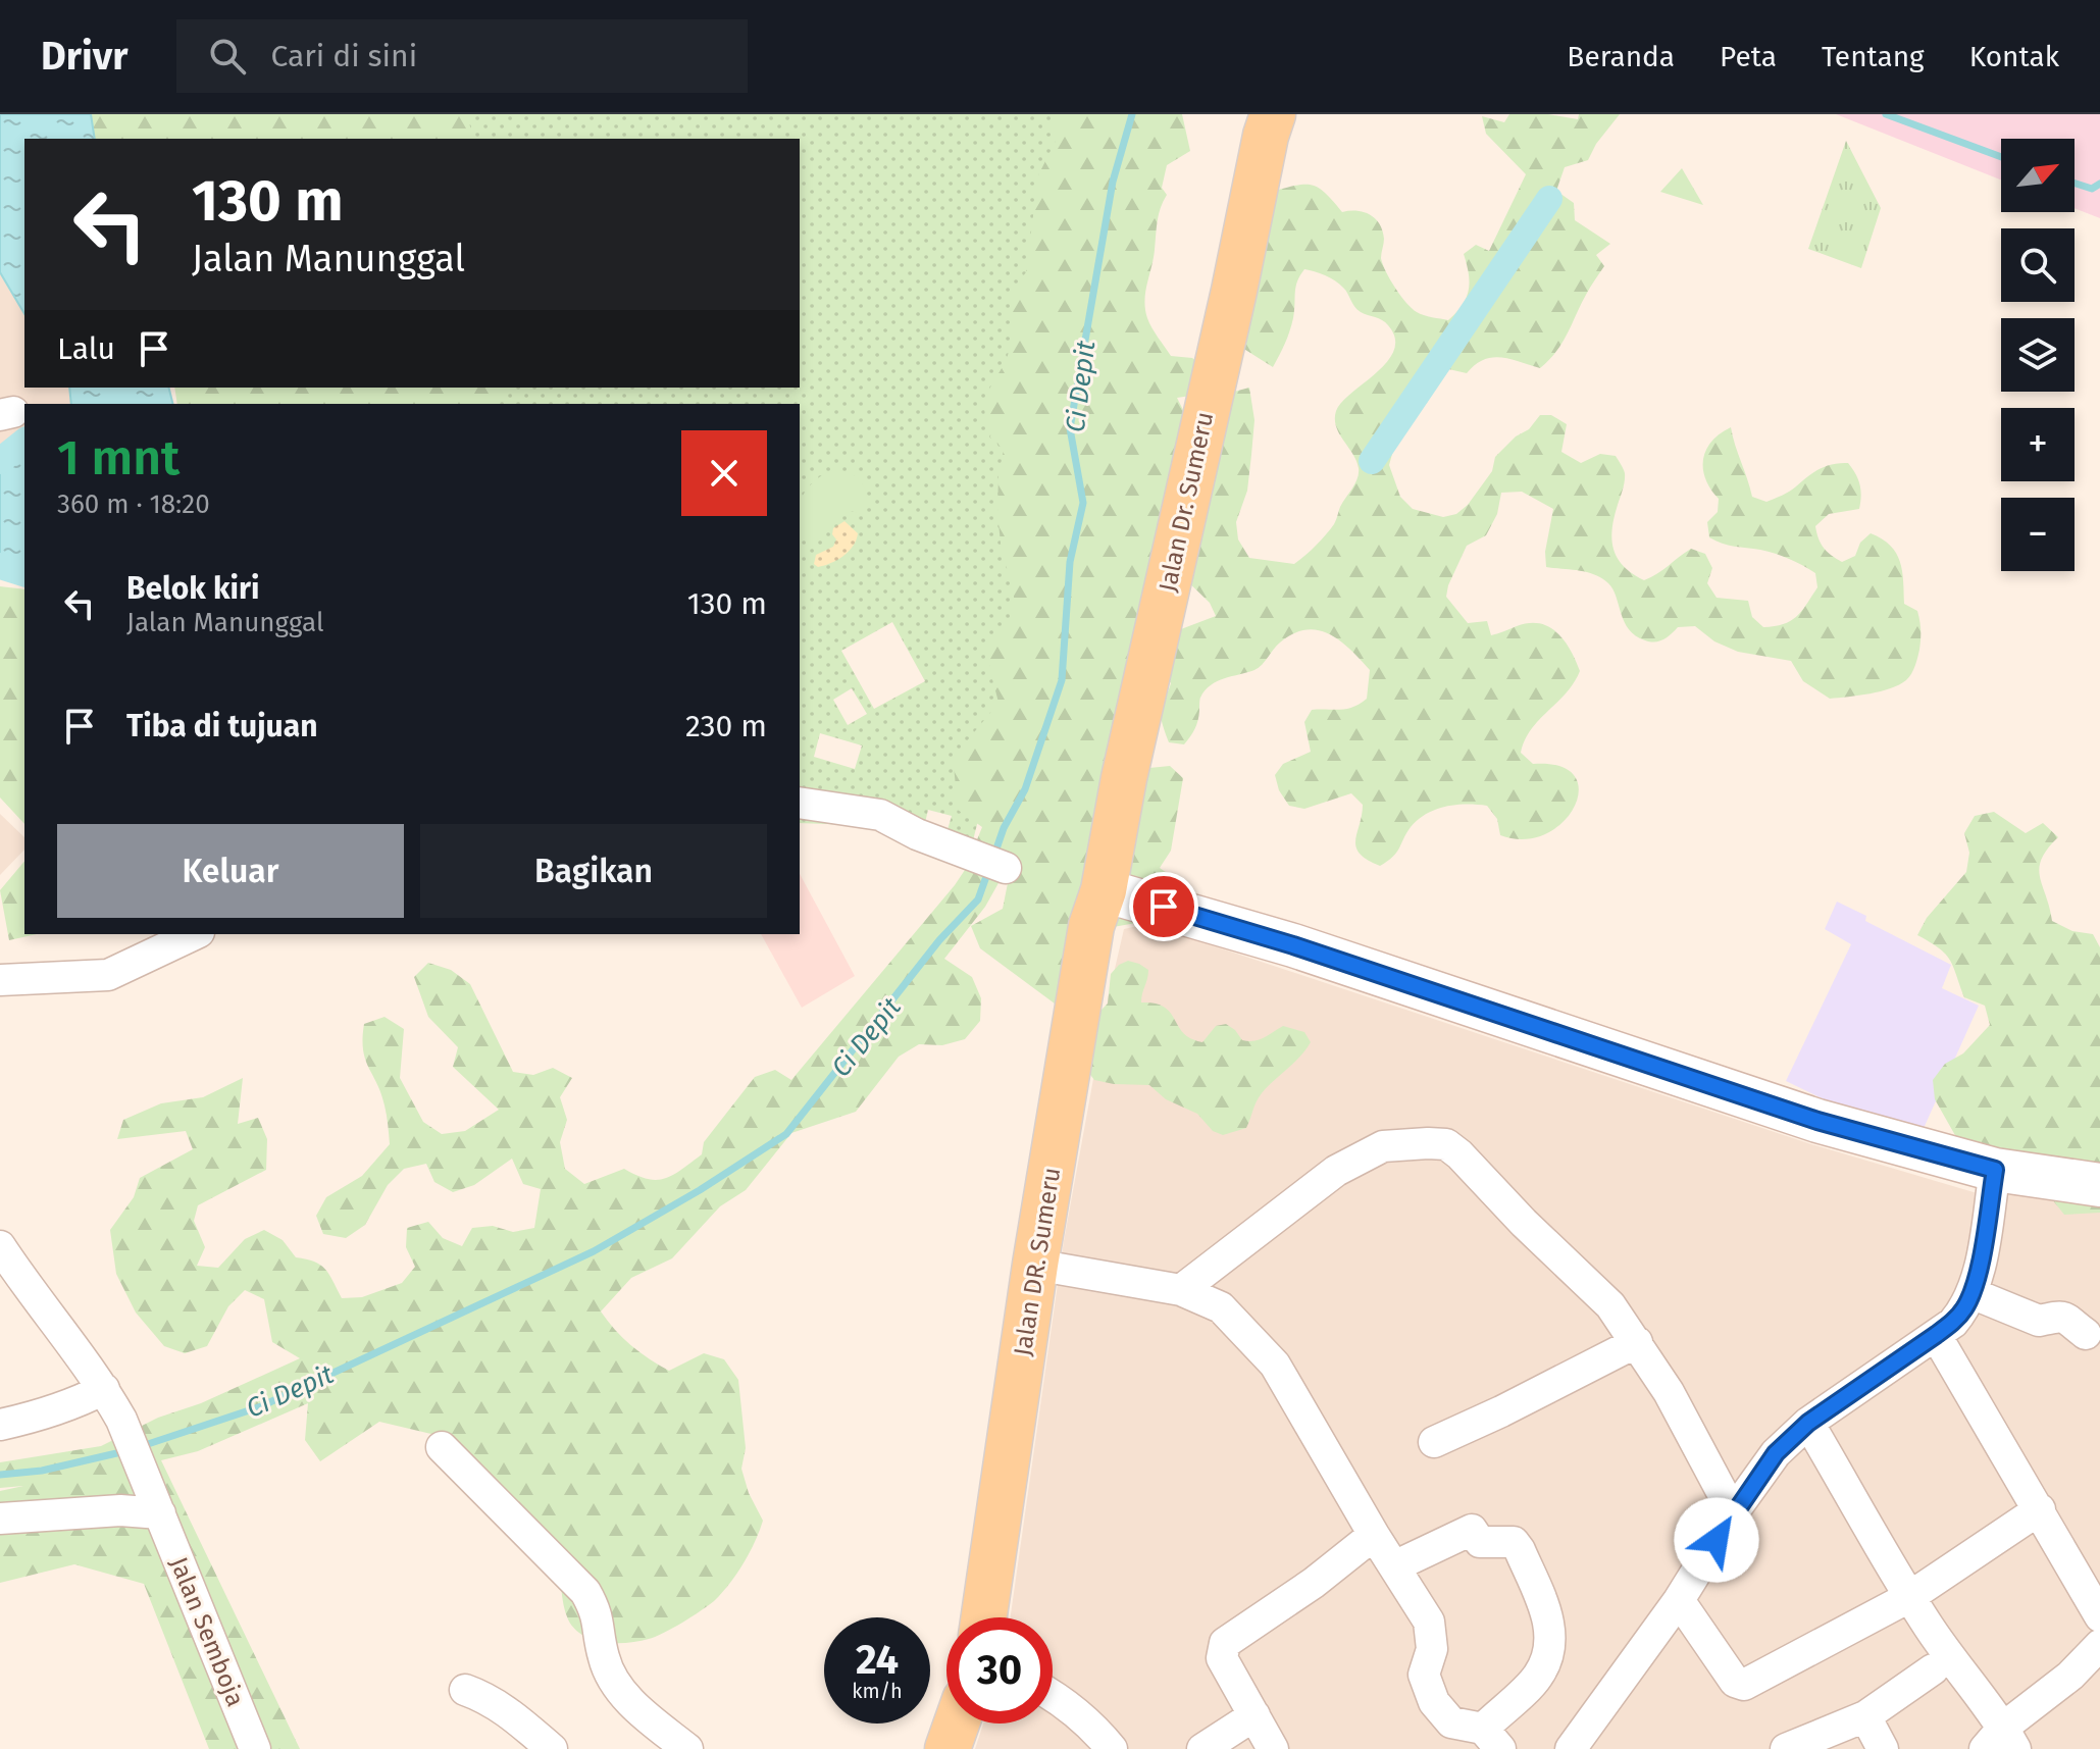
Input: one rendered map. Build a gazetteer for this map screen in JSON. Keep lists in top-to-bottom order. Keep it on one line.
{"streets":{"main road":["Jalan Dr. Sumeru","Jalan DR. Sumeru"],"street":["Jalan Semboja"]},"crossings":[["Jalan Dr. Sumeru","Jalan DR. Sumeru"]],"water":["Ci Depit"],"north":"top right","page":{"header":"Drivr","search":"Cari di sini","nav":["Beranda","Peta","Tentang","Kontak"],"map_buttons":["+","−"],"turn":["130 m","Jalan Manunggal"],"then":"Lalu","heading":["1 mnt","360 m · 18:20"],"list":[{"name":"Belok kiri","note":"Jalan Manunggal","value":"130 m"},{"name":"Tiba di tujuan","value":"230 m"}],"buttons":["Keluar","Bagikan"],"speed":"24 km/h","limit":"30"}}
